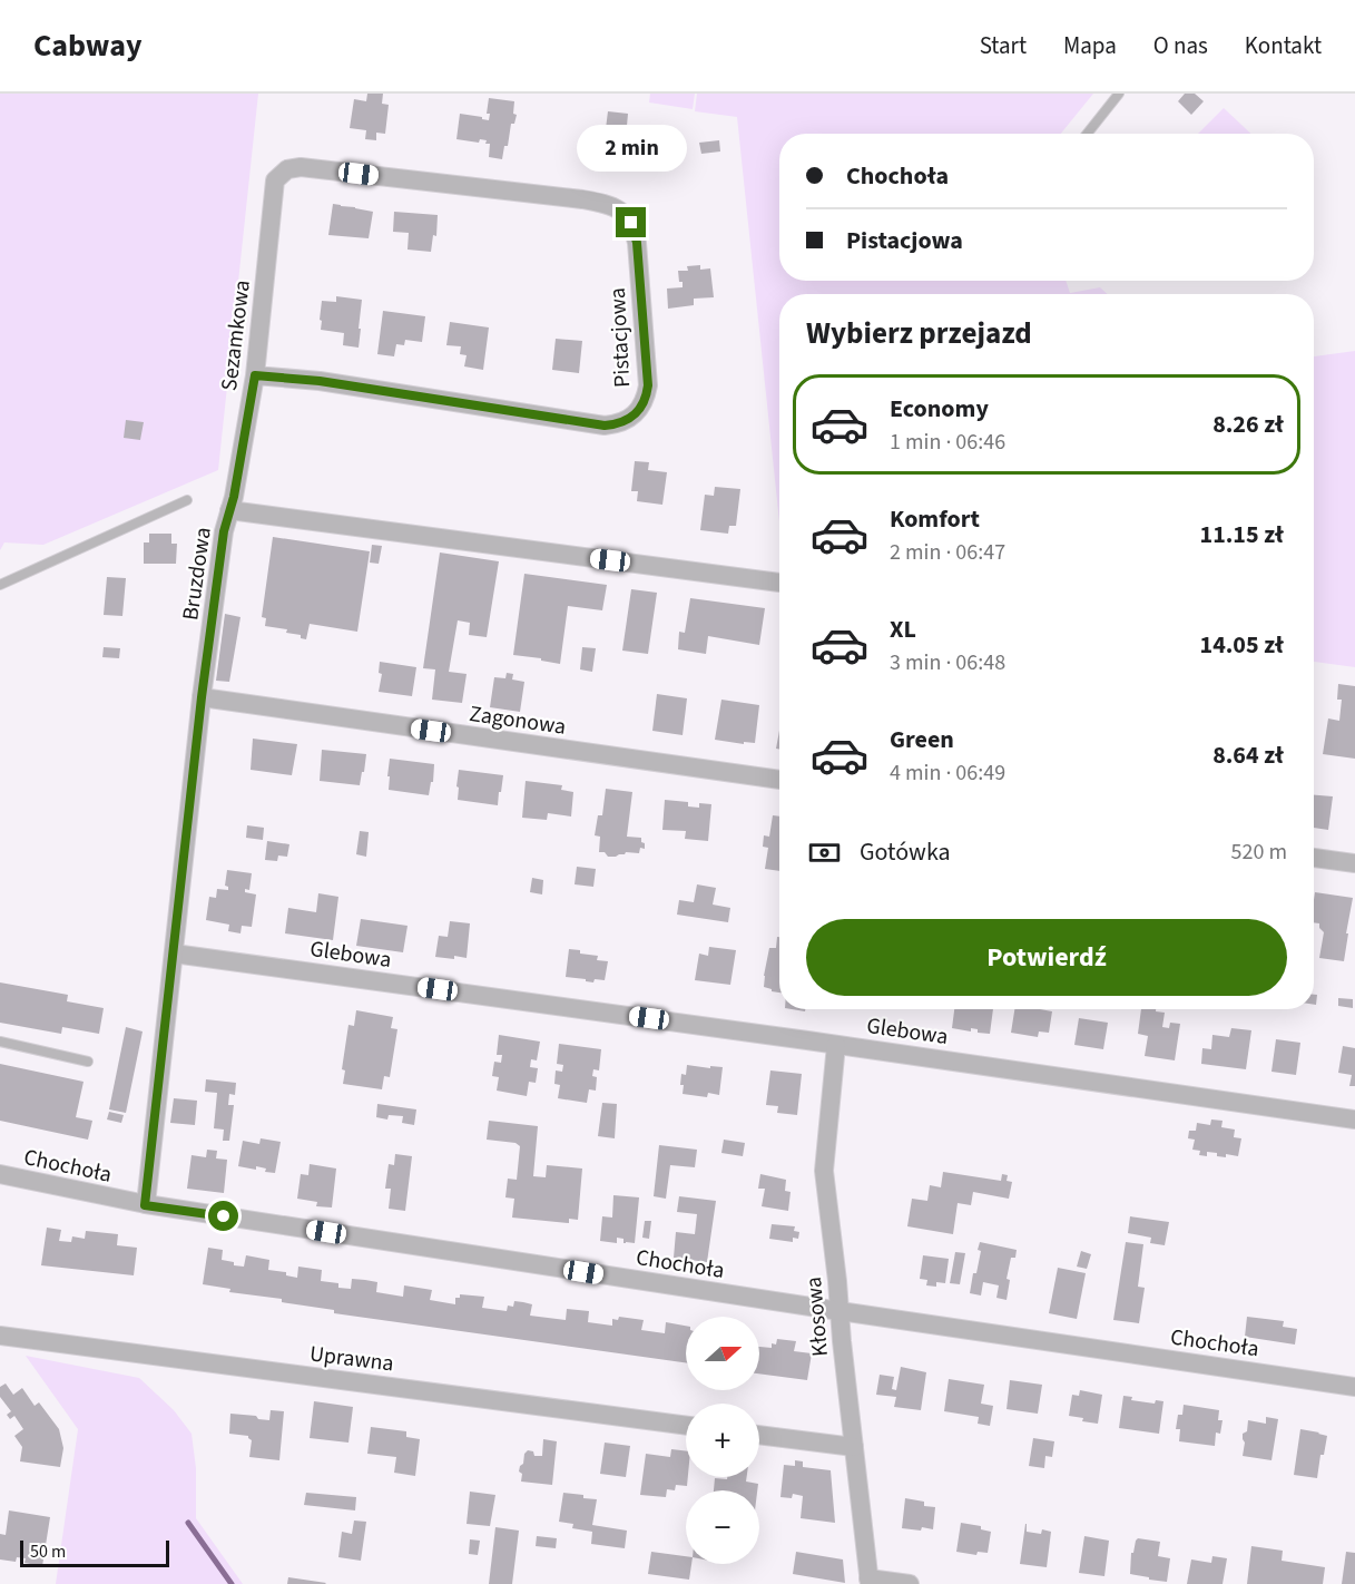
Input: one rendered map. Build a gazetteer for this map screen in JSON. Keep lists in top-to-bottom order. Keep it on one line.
{"streets":{"street":["Sezamkowa","Pistacjowa","Bruzdowa","Zagonowa","Glebowa","Chochoła","Kłosowa","Uprawna"]},"crossings":[["Sezamkowa","Pistacjowa"],["Sezamkowa","Bruzdowa"],["Bruzdowa","Zagonowa"],["Bruzdowa","Glebowa"],["Bruzdowa","Chochoła"],["Glebowa","Kłosowa"],["Chochoła","Kłosowa"]],"scale_bar":"50 m","north":"right","page":{"header":"Cabway","nav":["Start","Mapa","O nas","Kontakt"],"bubble":"2 min","banner":["Chochoła","Pistacjowa"],"heading":"Wybierz przejazd","list":[{"name":"Economy","note":"1 min · 06:46","value":"8.26 zł"},{"name":"Komfort","note":"2 min · 06:47","value":"11.15 zł"},{"name":"XL","note":"3 min · 06:48","value":"14.05 zł"},{"name":"Green","note":"4 min · 06:49","value":"8.64 zł"}],"pay":["Gotówka","520 m"],"buttons":"Potwierdź","map_buttons":["+","−"],"scale":"50 m"}}
